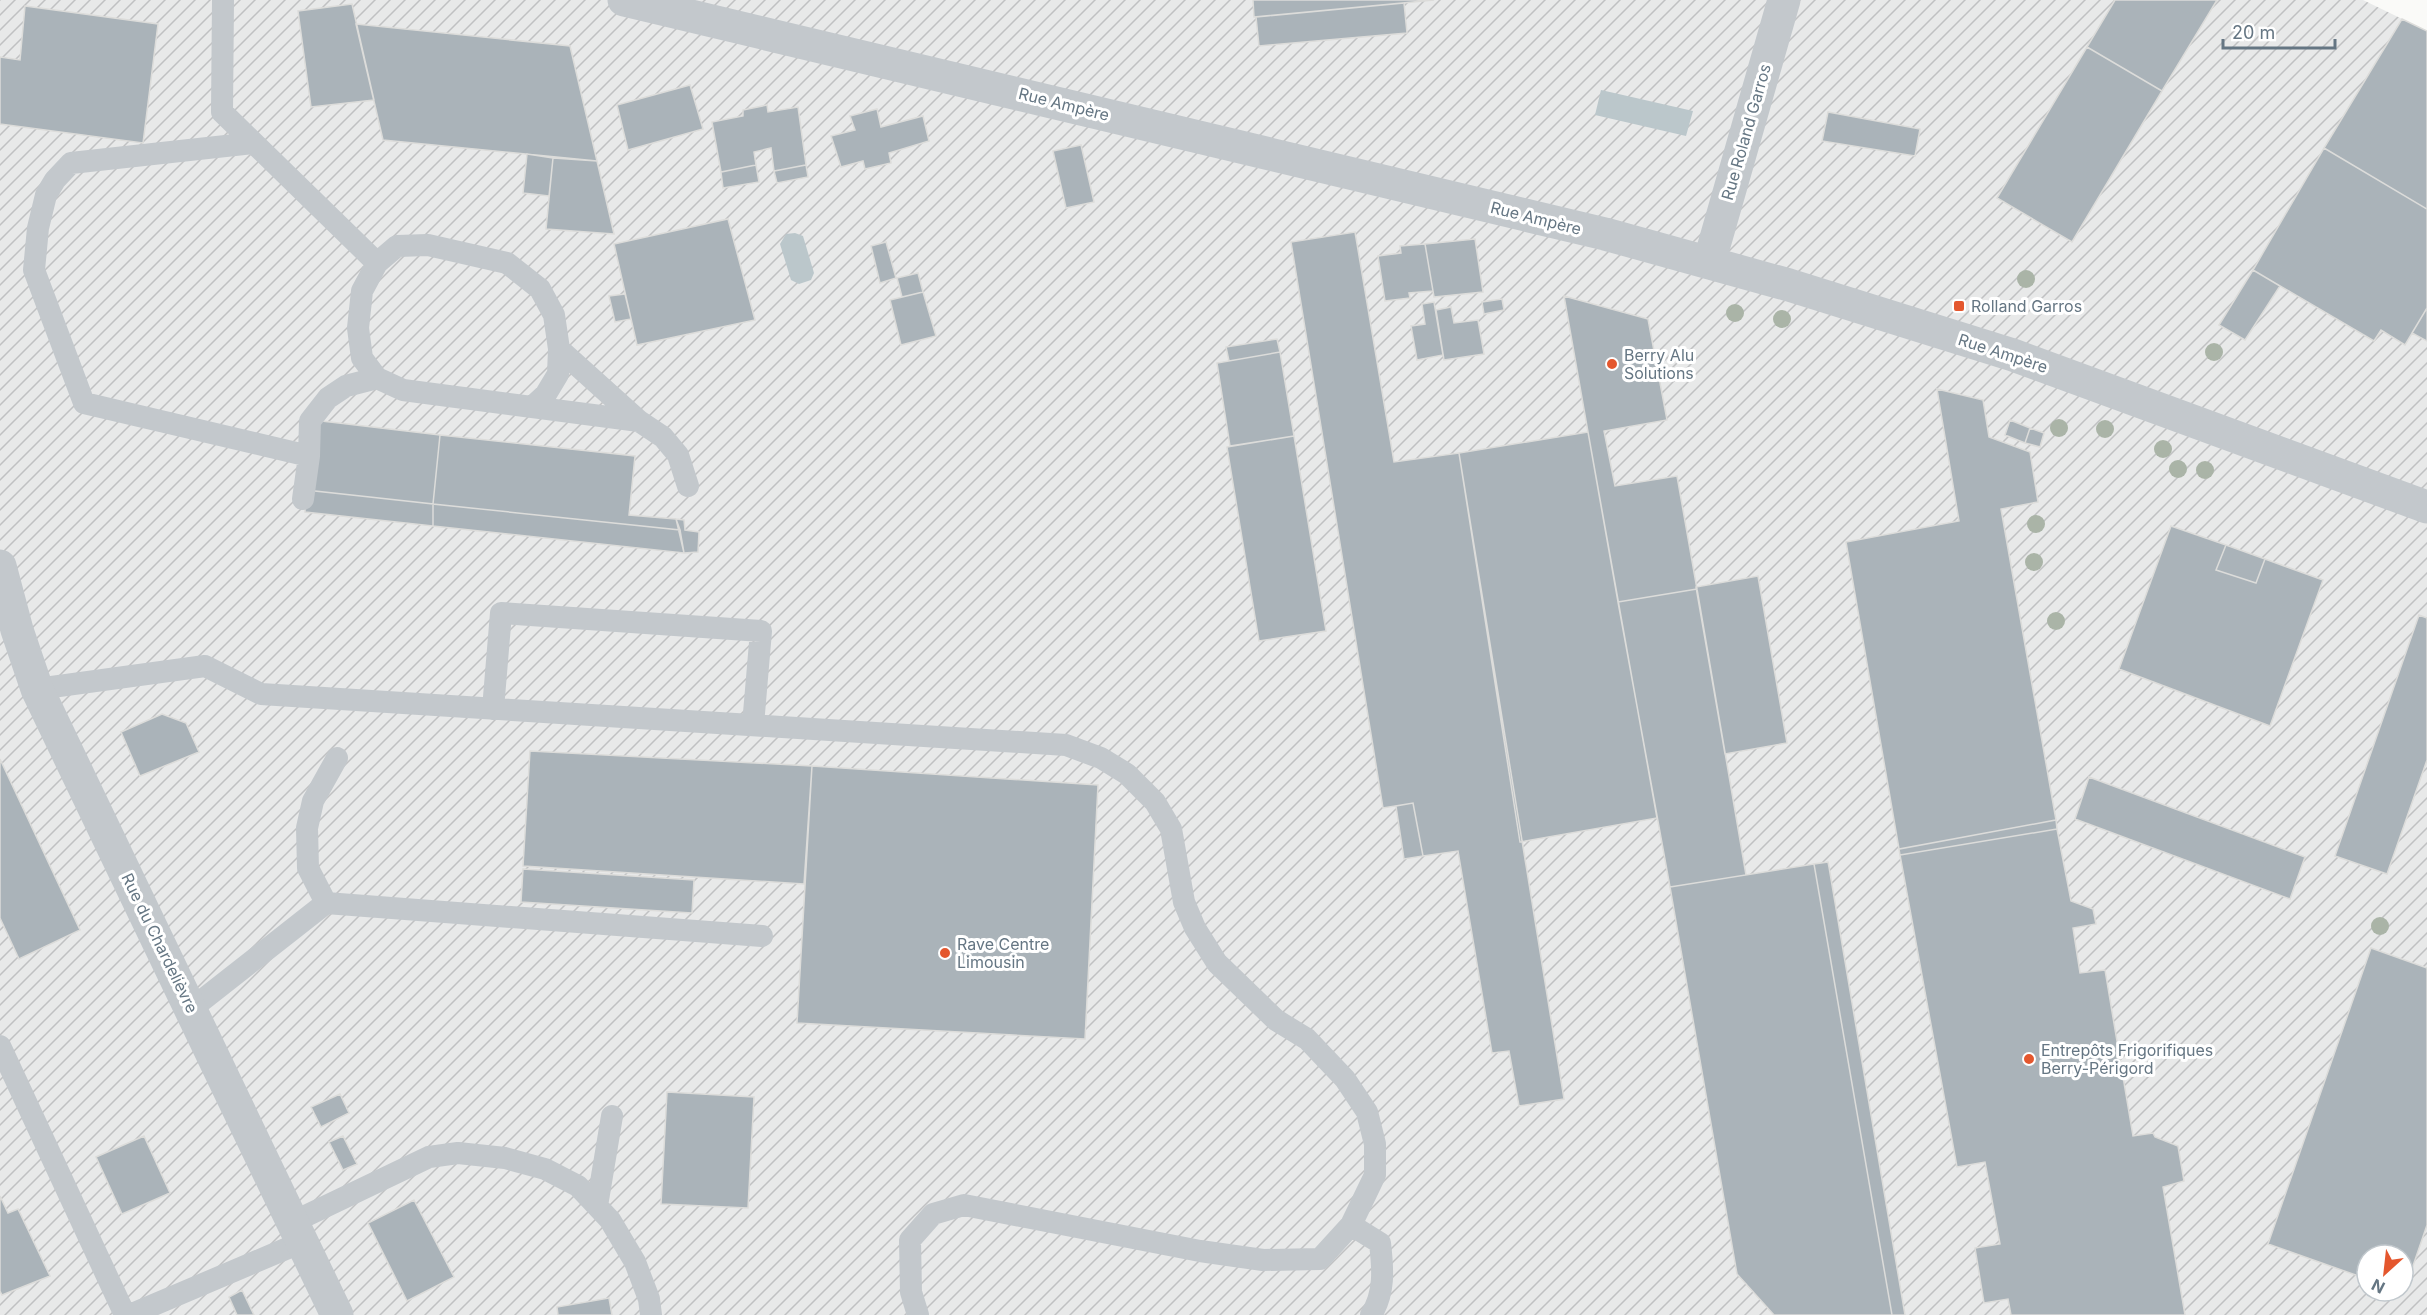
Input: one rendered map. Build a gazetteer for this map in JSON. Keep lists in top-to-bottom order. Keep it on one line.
{"streets":{"street":["Rue Ampère","Rue Roland Garros","Rue du Chardelièvre"]},"crossings":[["Rue Ampère","Rue Roland Garros"]],"places":{"transit":["Rolland Garros"],"other":["Berry Alu Solutions","Rave Centre Limousin","Entrepôts Frigorifiques Berry-Périgord"]},"scale_bar":"20 m","north":"bottom left"}
